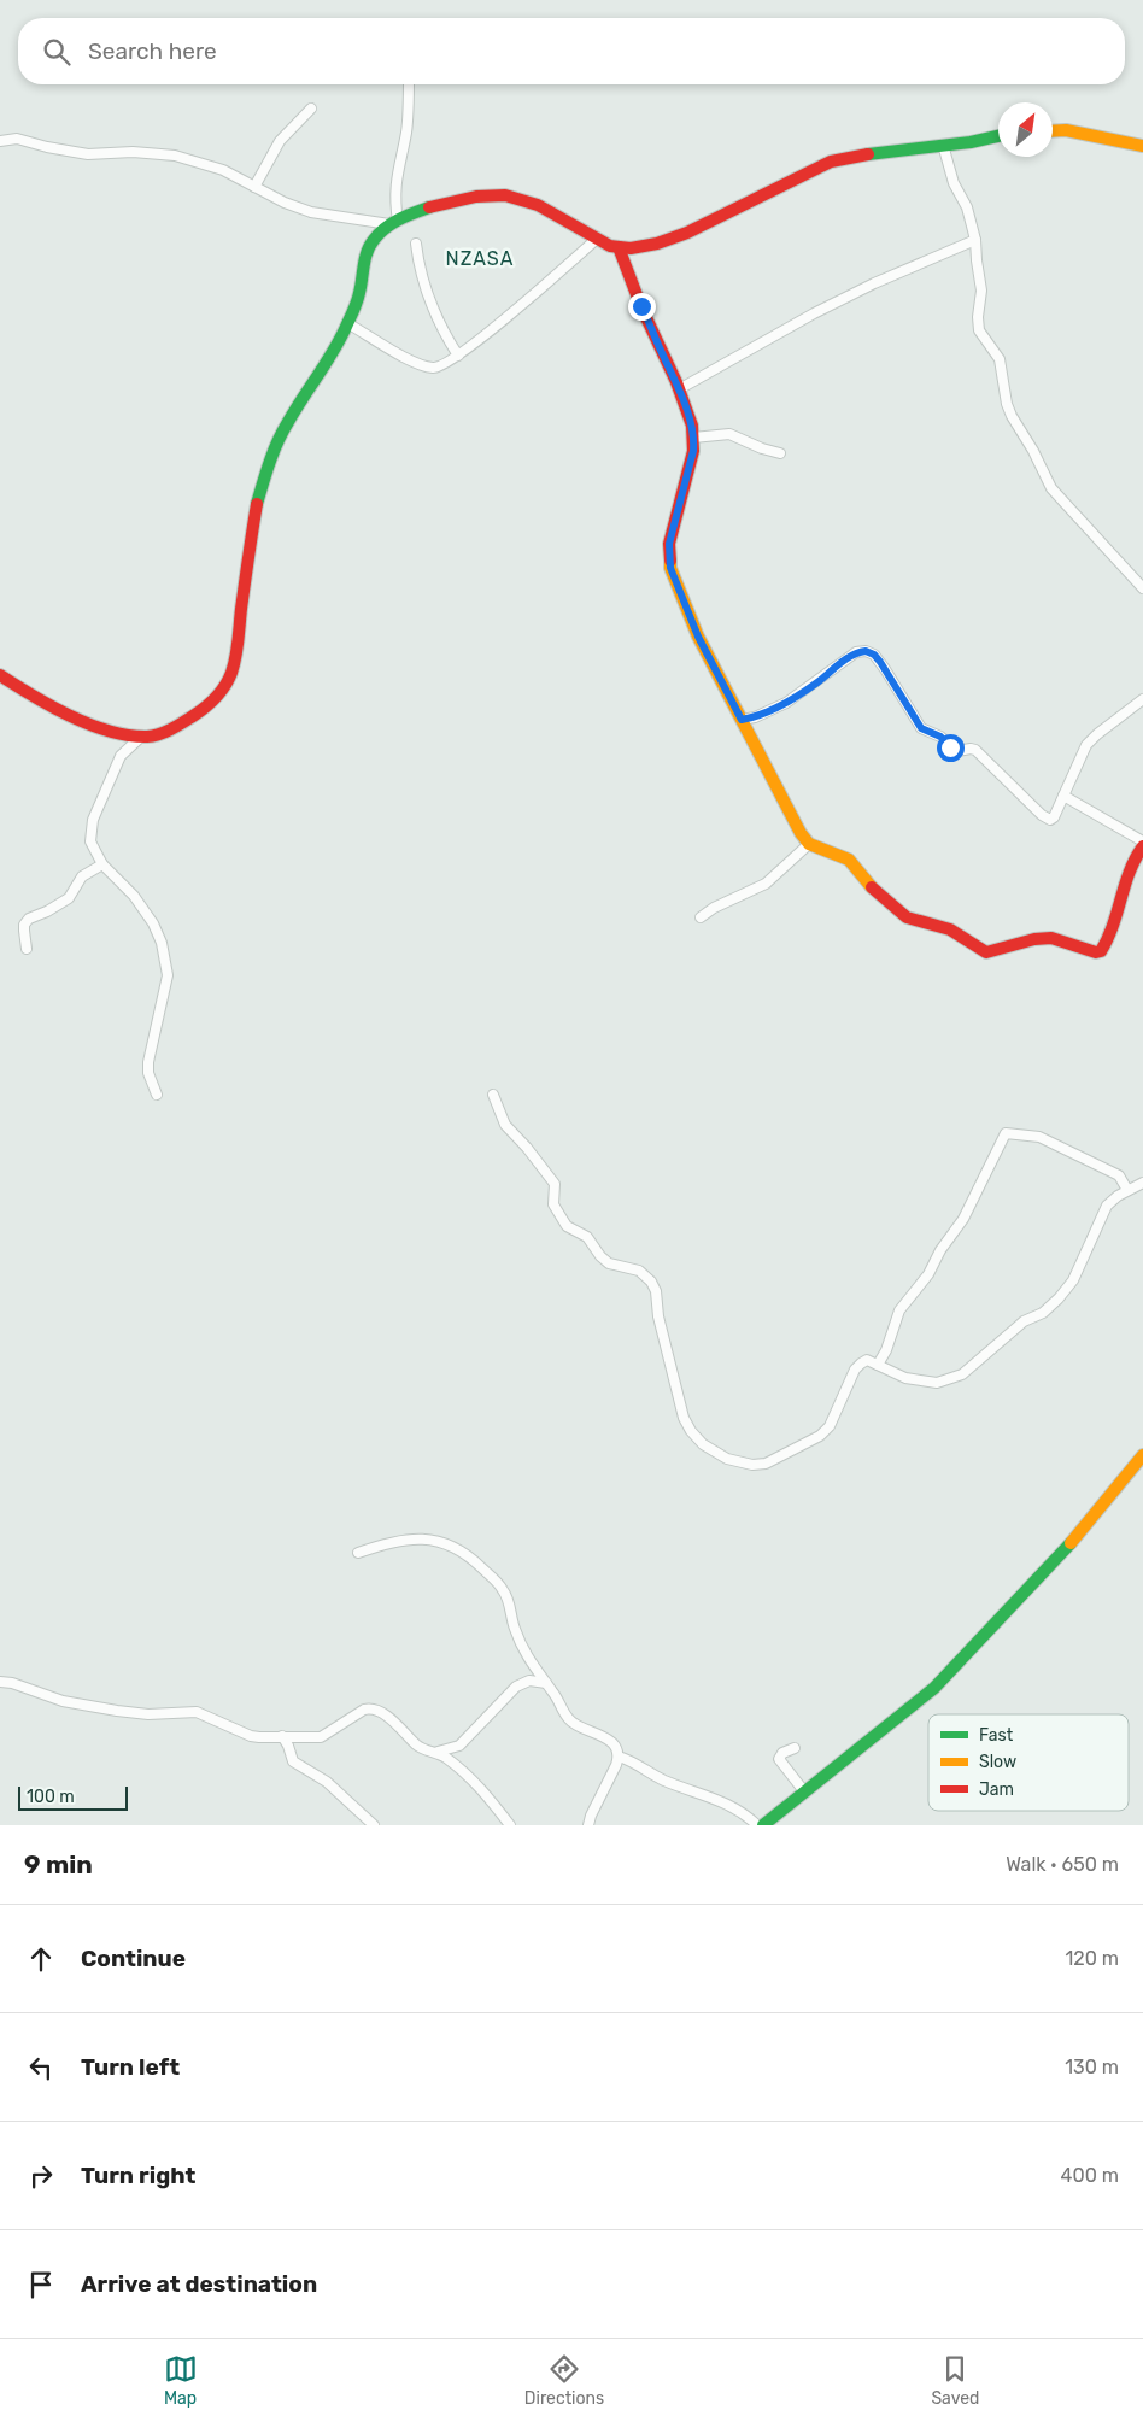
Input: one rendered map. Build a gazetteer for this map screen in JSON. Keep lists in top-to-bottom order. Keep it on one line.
{"districts":["NZASA"],"legend":["Fast","Slow","Jam"],"scale_bar":"100 m","north":"top right","page":{"search":"Search here","scale":"100 m","heading":["9 min","Walk · 650 m"],"list":[["Continue","120 m"],["Turn left","130 m"],["Turn right","400 m"],"Arrive at destination"],"nav":["Map","Directions","Saved"]}}
